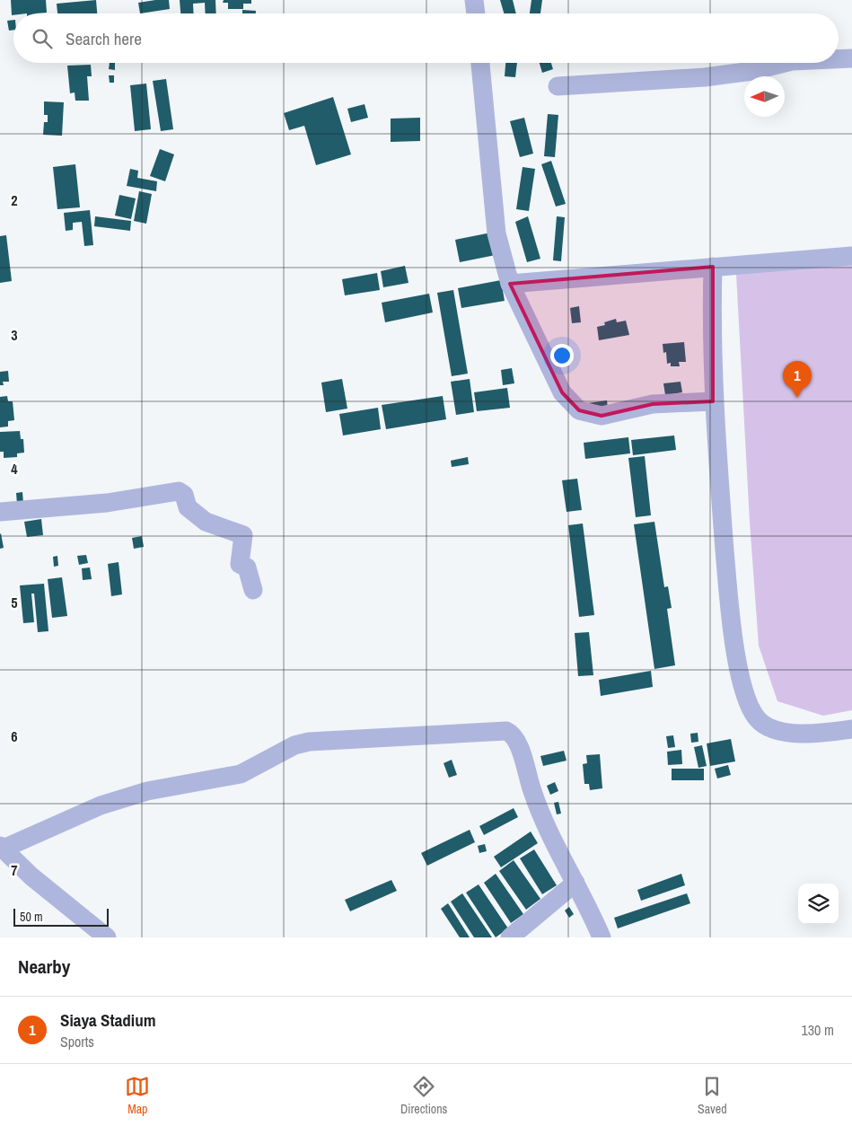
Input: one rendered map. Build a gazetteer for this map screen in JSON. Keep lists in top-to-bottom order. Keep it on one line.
{"scale_bar":"50 m","north":"left","page":{"search":"Search here","pins":"1","scale":"50 m","heading":"Nearby","list":[{"mark":"1","name":"Siaya Stadium","note":"Sports","value":"130 m"}],"nav":["Map","Directions","Saved"]},"grid":{"rows":["2","3","4","5","6","7"]}}
